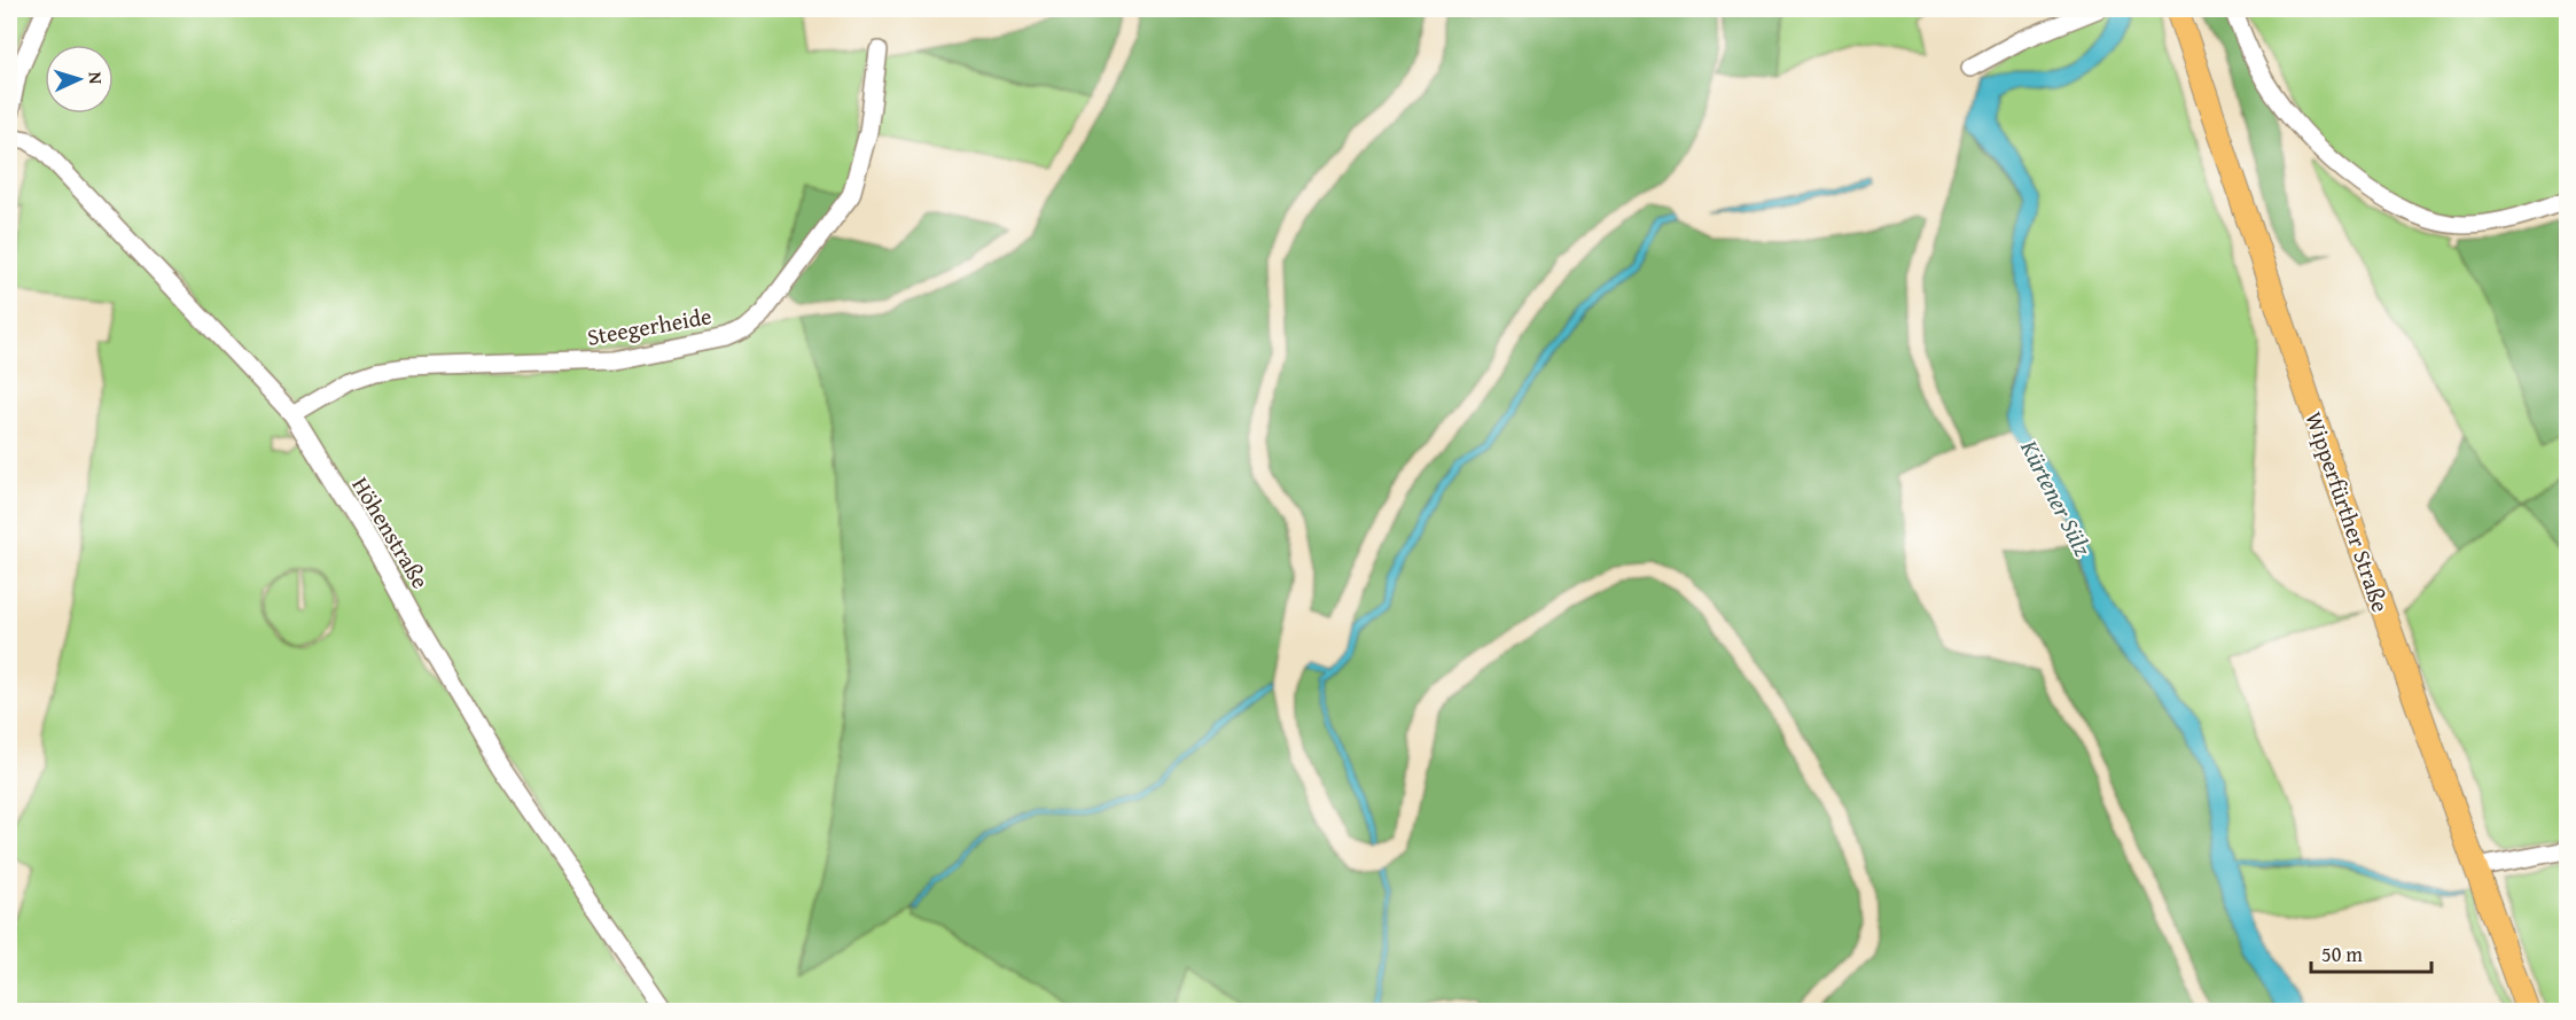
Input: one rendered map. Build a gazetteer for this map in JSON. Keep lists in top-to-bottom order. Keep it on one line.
{"streets":{"main road":["Wipperfürther Straße"],"street":["Steegerheide","Höhenstraße"]},"crossings":[["Steegerheide","Höhenstraße"]],"water":["Kürtener Sülz"],"scale_bar":"50 m","north":"right"}
